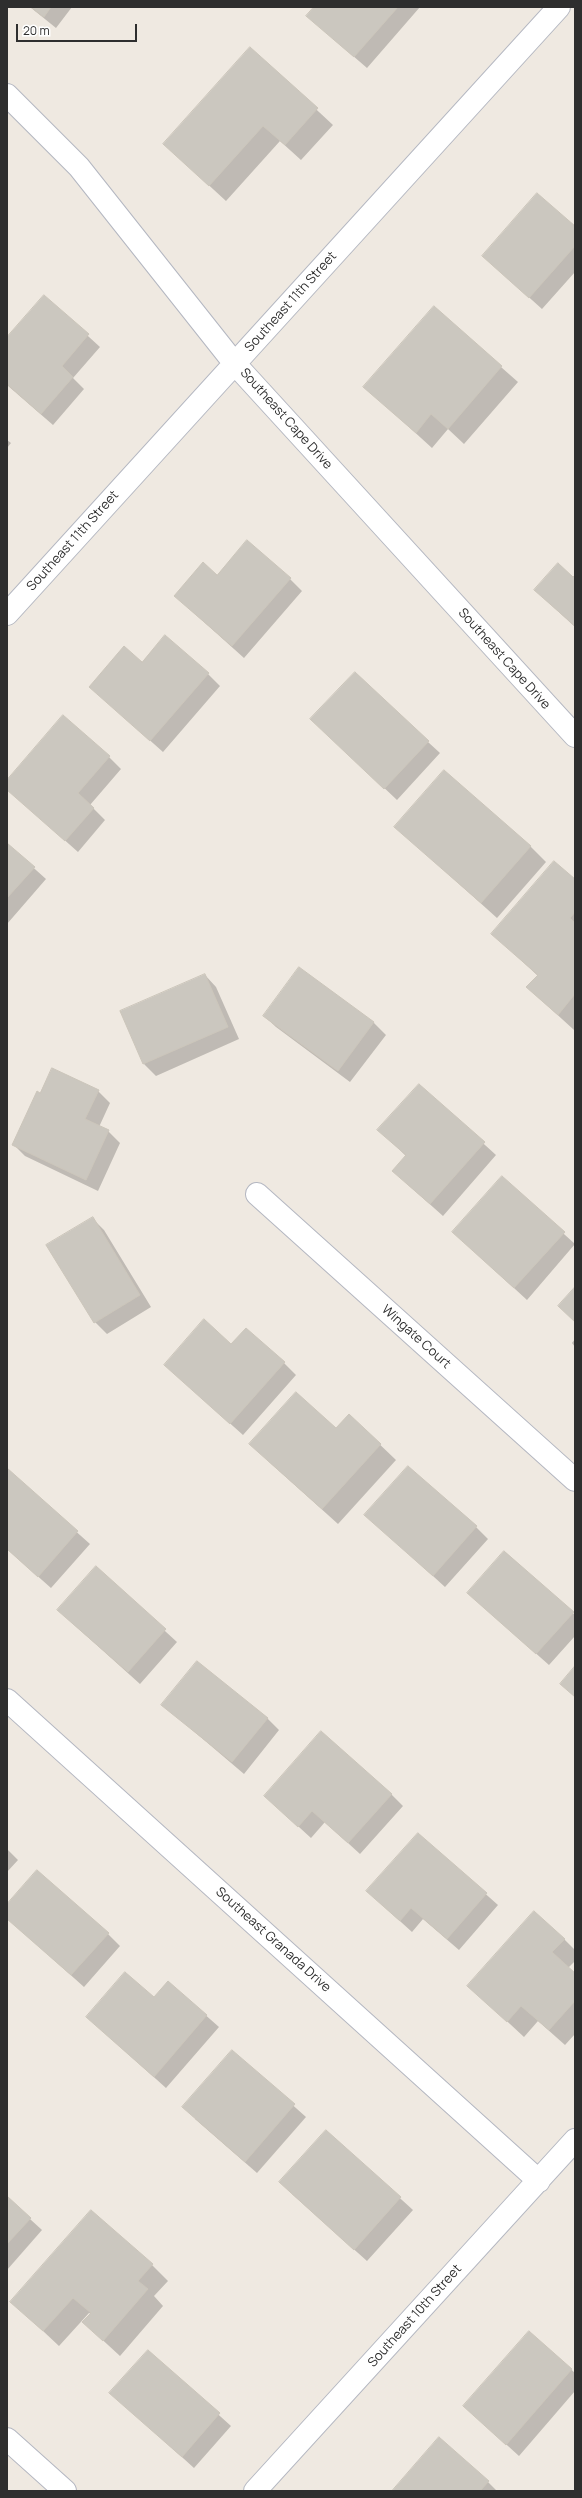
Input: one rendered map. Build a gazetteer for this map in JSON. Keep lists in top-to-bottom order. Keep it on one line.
{"streets":{"street":["Southeast 11th Street","Southeast Cape Drive","Wingate Court","Southeast Granada Drive","Southeast 10th Street"]},"crossings":[["Southeast 11th Street","Southeast Cape Drive"],["Southeast Granada Drive","Southeast 10th Street"]],"scale_bar":"20 m"}
